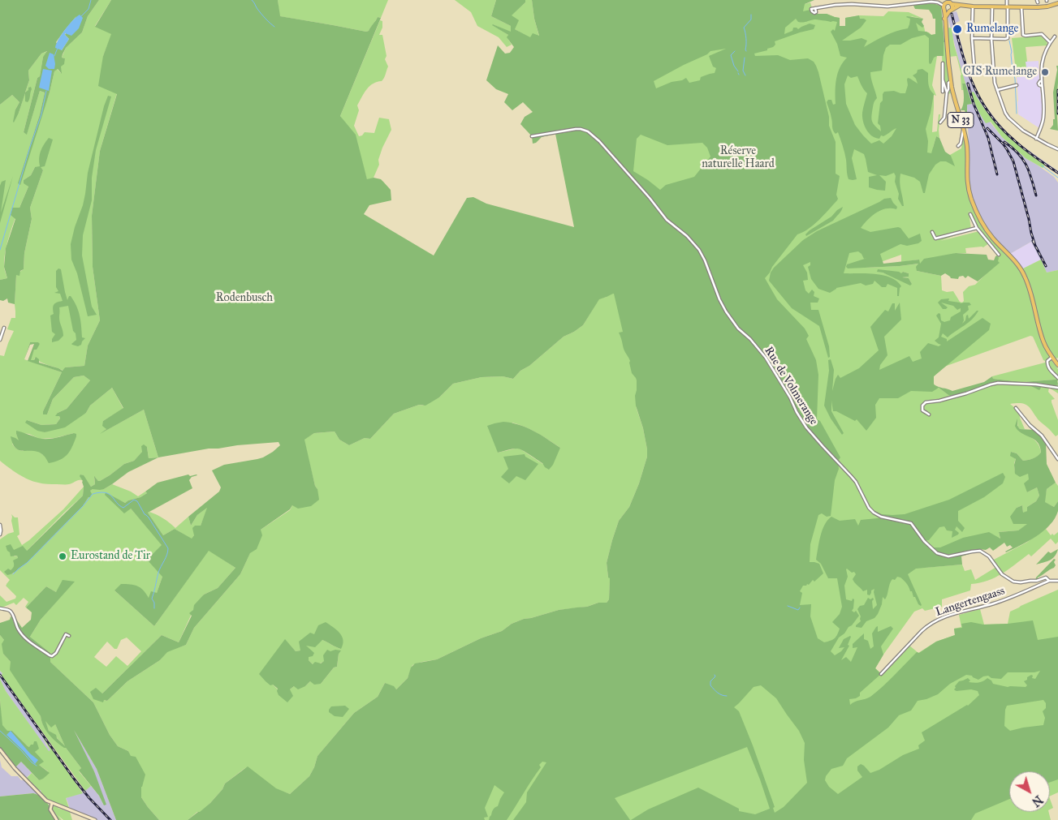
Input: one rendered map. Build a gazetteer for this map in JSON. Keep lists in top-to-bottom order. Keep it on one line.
{"streets":{"main road":["N 33"],"street":["Rue de Volmerange","Langertengaass"]},"crossings":[["Rue de Volmerange","Langertengaass"]],"parks":["Réserve naturelle Haard","Rodenbusch"],"places":["Rumelange","CIS Rumelange","Eurostand de Tir"],"north":"bottom right"}
